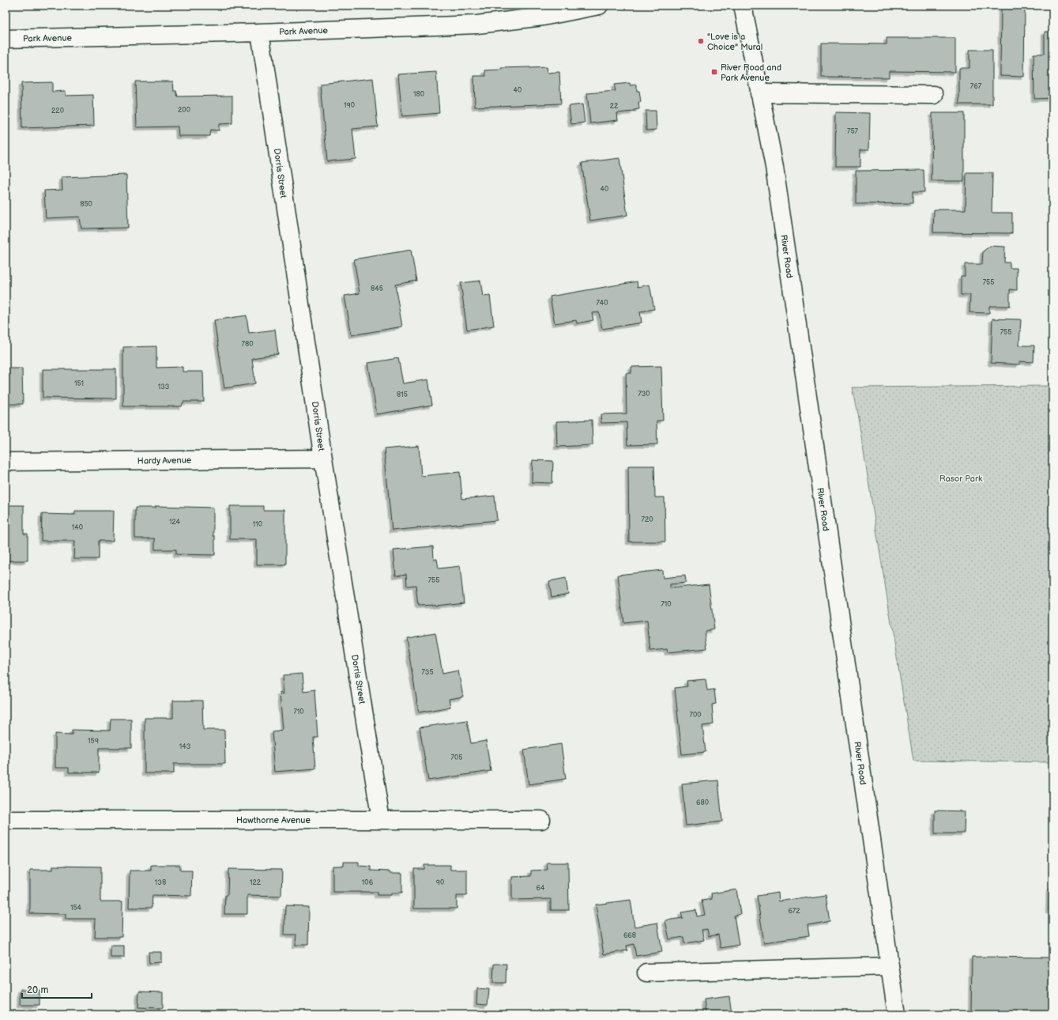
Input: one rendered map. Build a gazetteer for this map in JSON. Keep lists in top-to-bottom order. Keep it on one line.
{"streets":{"street":["Park Avenue","Dorris Street","River Road","Hardy Avenue","Hawthorne Avenue"]},"crossings":[["Park Avenue","Dorris Street"],["Dorris Street","Hardy Avenue"],["Dorris Street","Hawthorne Avenue"]],"parks":["Rasor Park"],"places":{"other":["\"Love is a Choice\" Mural"],"transit":["River Road and Park Avenue"]},"house_numbers":["767","40","180","190","22","200","220","757","40","850","755","845","740","755","780","151","133","730","815","720","124","110","140","755","710","735","710","700","159","143","705","680","138","122","106","90","64","154","672","668"],"scale_bar":"20 m"}
